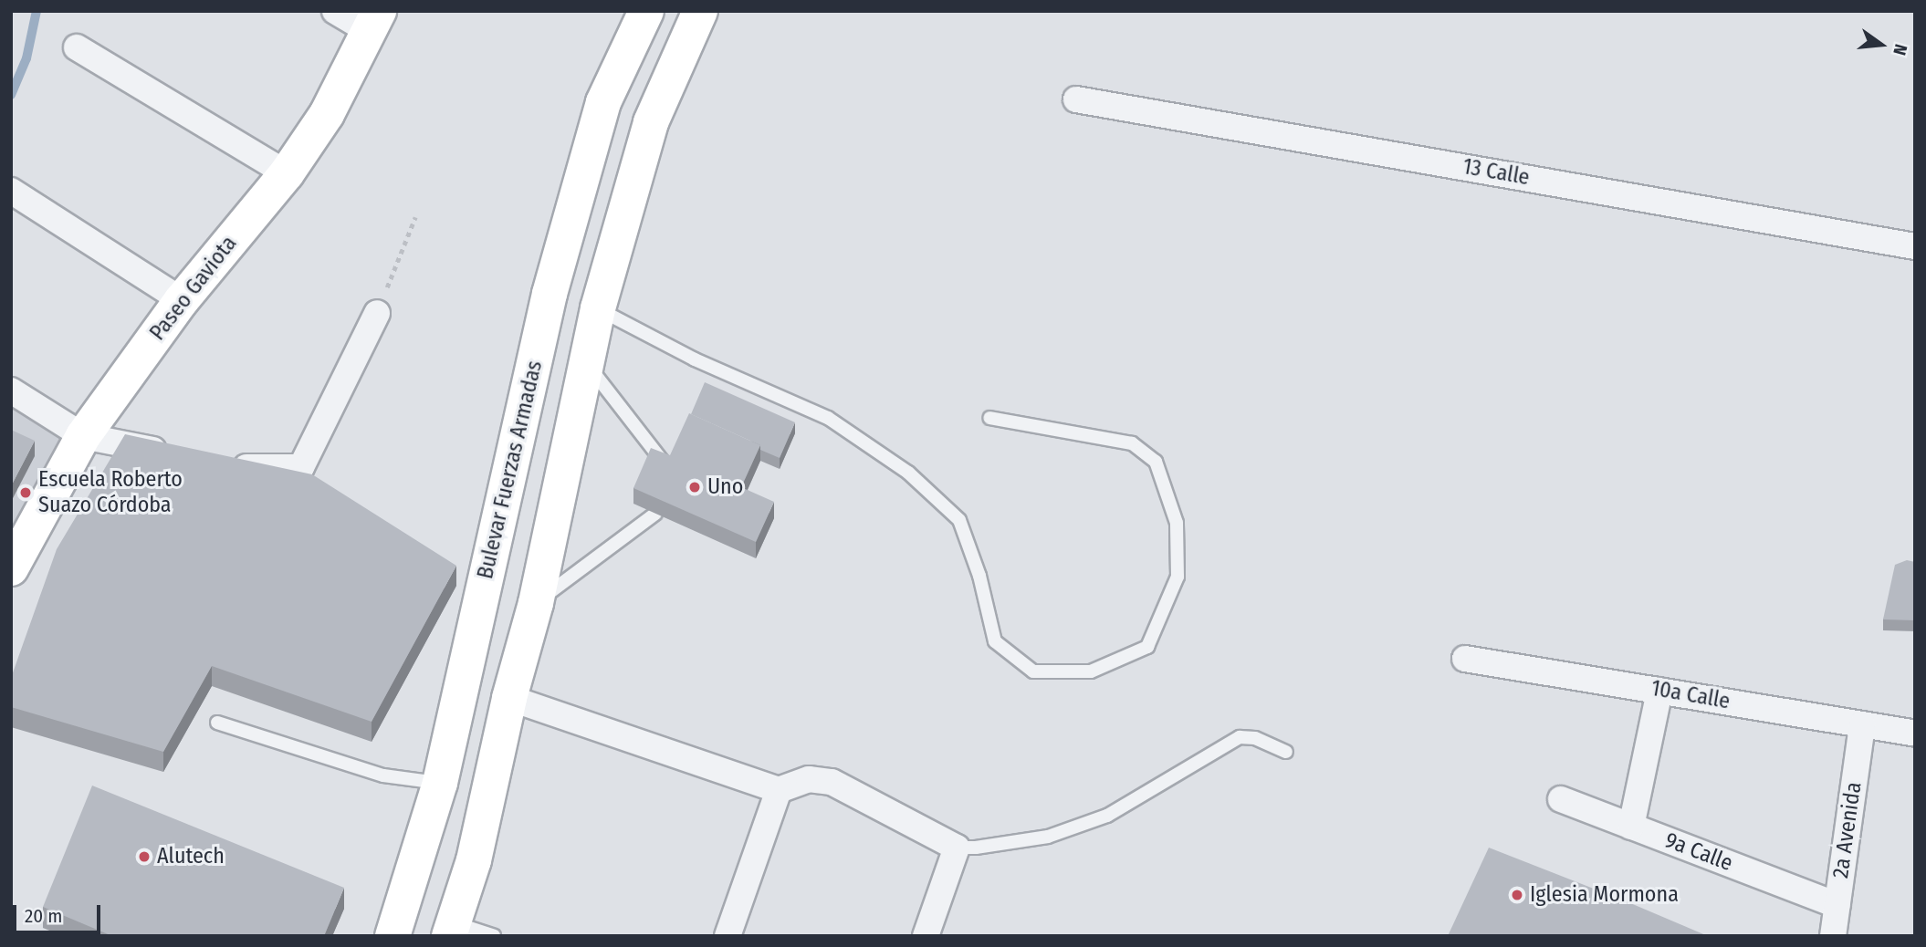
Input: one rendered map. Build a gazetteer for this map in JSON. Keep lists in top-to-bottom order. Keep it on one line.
{"streets":{"main road":["Paseo Gaviota","Bulevar Fuerzas Armadas"],"street":["13 Calle","10a Calle","2a Avenida","9a Calle"]},"crossings":[["10a Calle","2a Avenida"],["2a Avenida","9a Calle"]],"places":["Uno","Escuela Roberto Suazo Córdoba","Alutech","Iglesia Mormona"],"scale_bar":"20 m","north":"right"}
